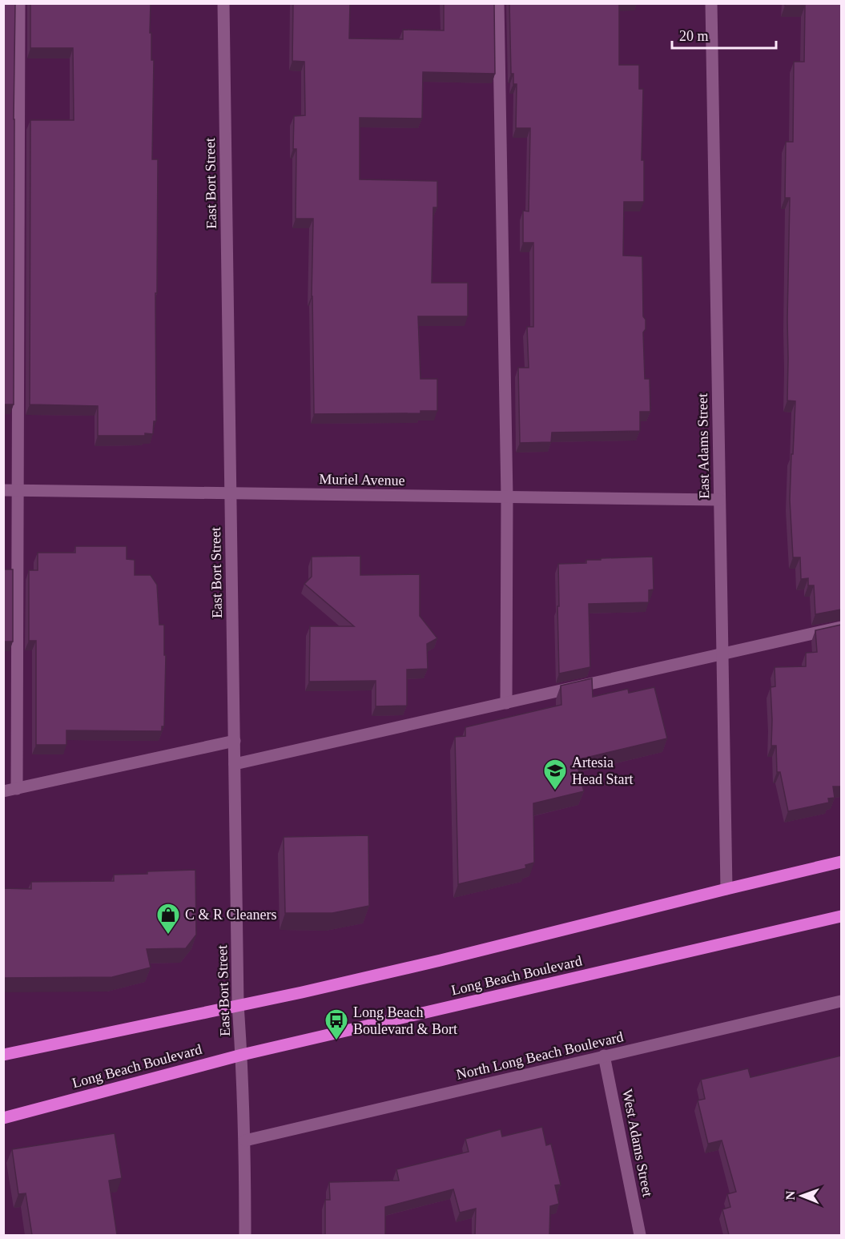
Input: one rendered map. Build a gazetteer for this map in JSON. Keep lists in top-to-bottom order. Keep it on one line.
{"streets":{"main road":["Long Beach Boulevard"],"street":["East Bort Street","East Adams Street","Muriel Avenue","North Long Beach Boulevard","West Adams Street"]},"crossings":[["East Bort Street","Muriel Avenue"],["East Bort Street","Long Beach Boulevard"],["East Bort Street","North Long Beach Boulevard"],["East Adams Street","Muriel Avenue"],["North Long Beach Boulevard","West Adams Street"]],"places":{"school or university":["Artesia Head Start"],"shop":["C & R Cleaners"],"bus stop":["Long Beach Boulevard & Bort"]},"scale_bar":"20 m","north":"left"}
